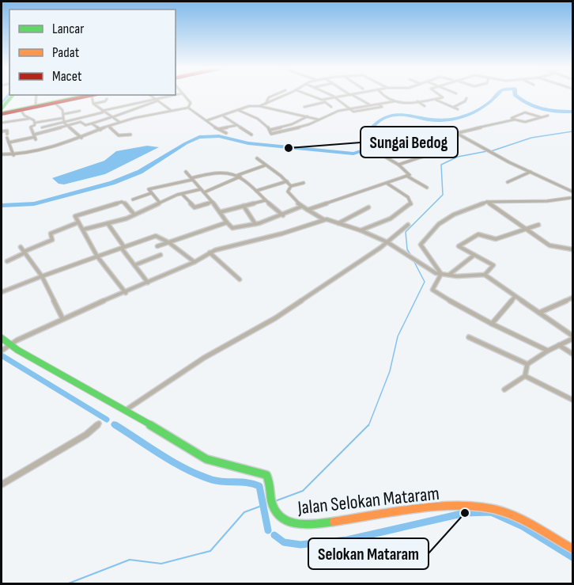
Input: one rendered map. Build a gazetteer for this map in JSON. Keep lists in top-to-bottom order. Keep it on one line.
{"streets":{"main road":["Jalan Selokan Mataram"]},"places":["Sungai Bedog","Selokan Mataram"],"legend":["Lancar","Padat","Macet"]}
